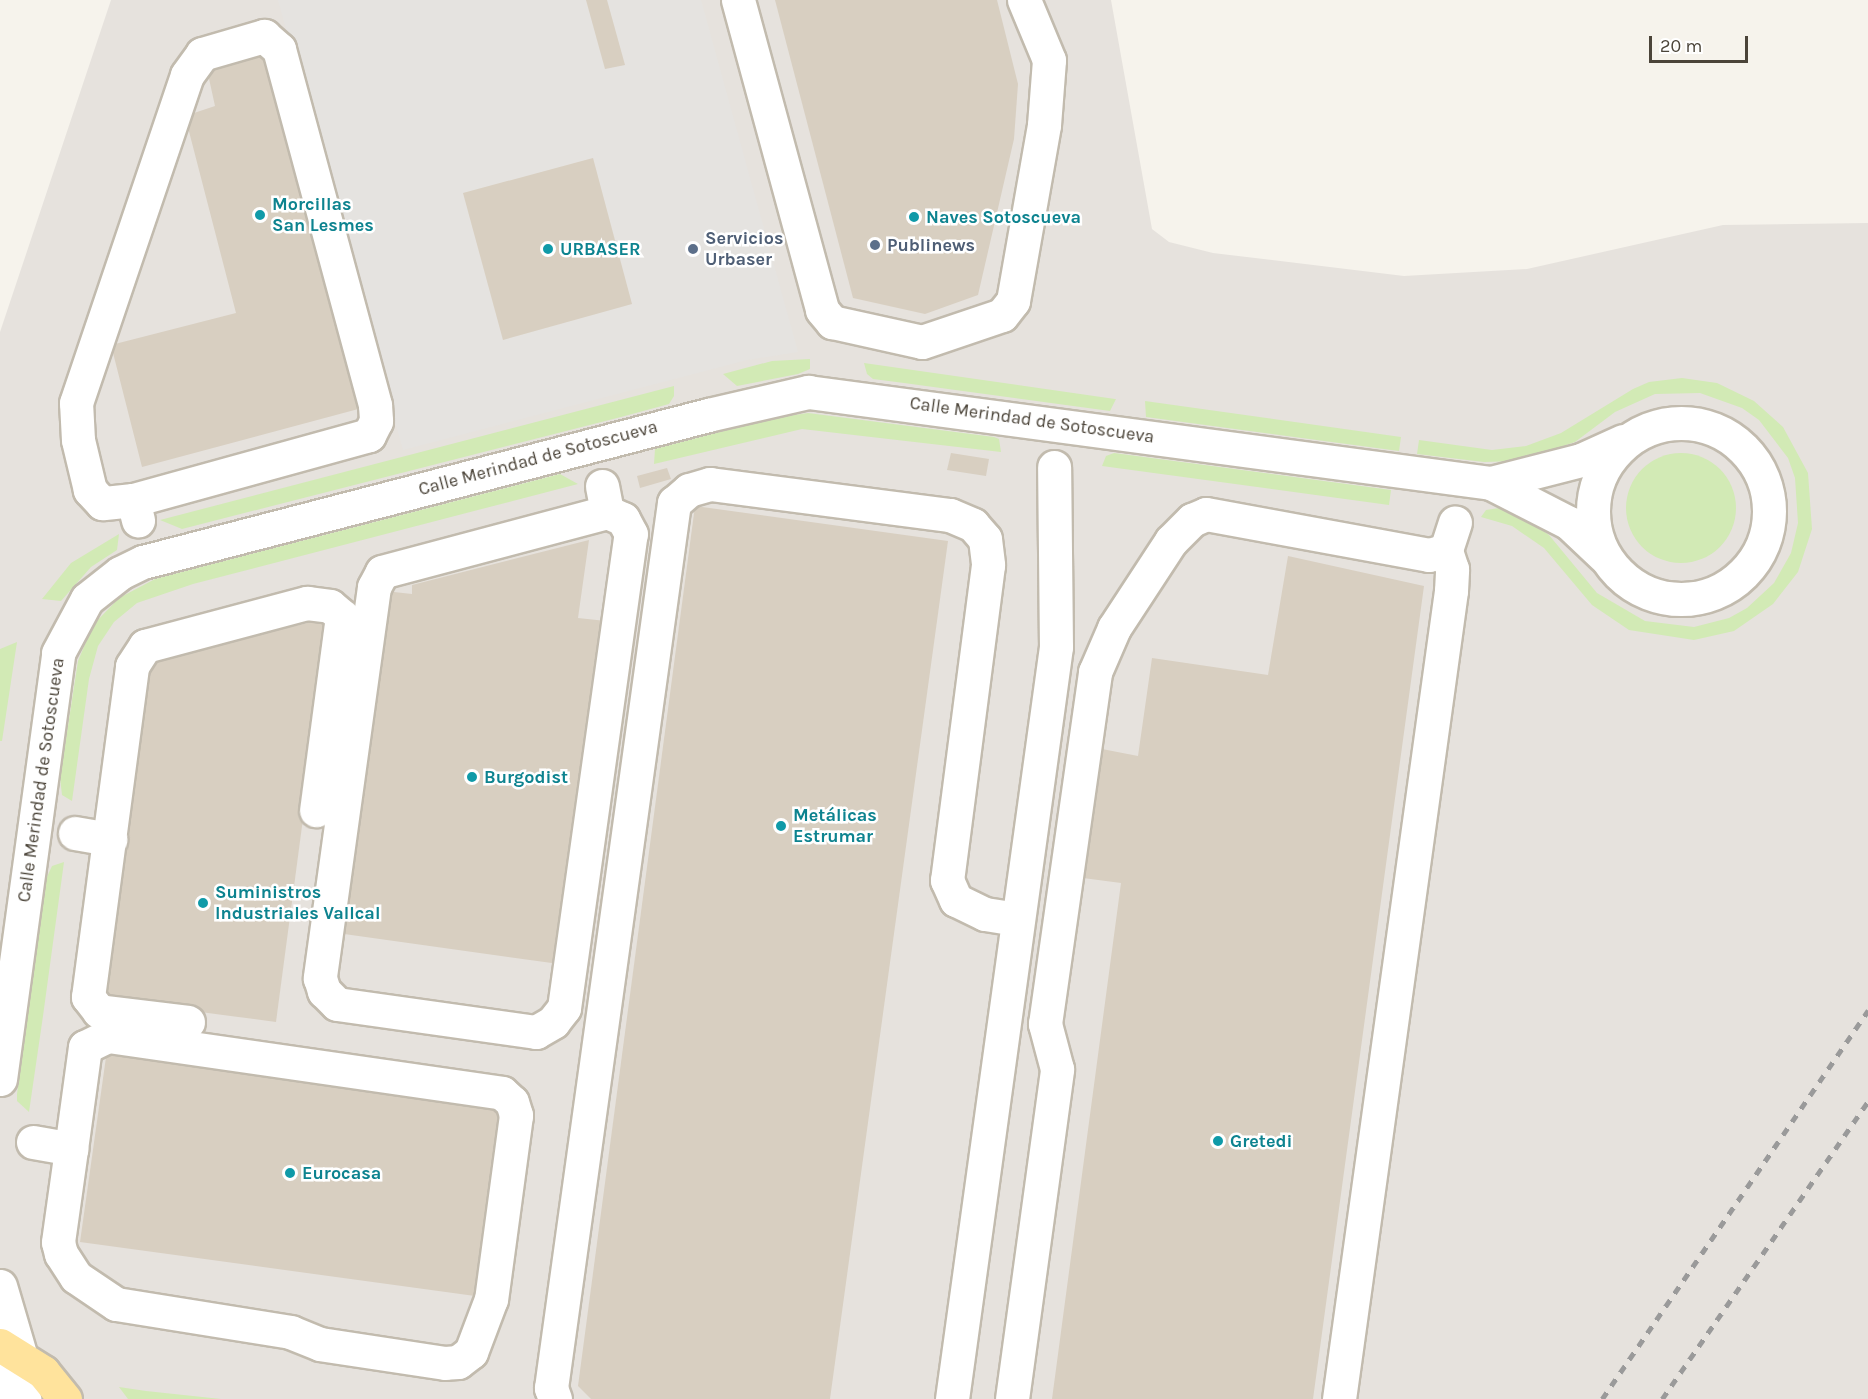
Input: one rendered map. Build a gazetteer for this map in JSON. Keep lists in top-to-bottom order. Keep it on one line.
{"streets":{"street":["Calle Merindad de Sotoscueva"]},"places":["Morcillas San Lesmes","Naves Sotoscueva","Publinews","URBASER","Servicios Urbaser","Burgodist","Metálicas Estrumar","Suministros Industriales Vallcal","Gretedi","Eurocasa"],"scale_bar":"20 m"}
